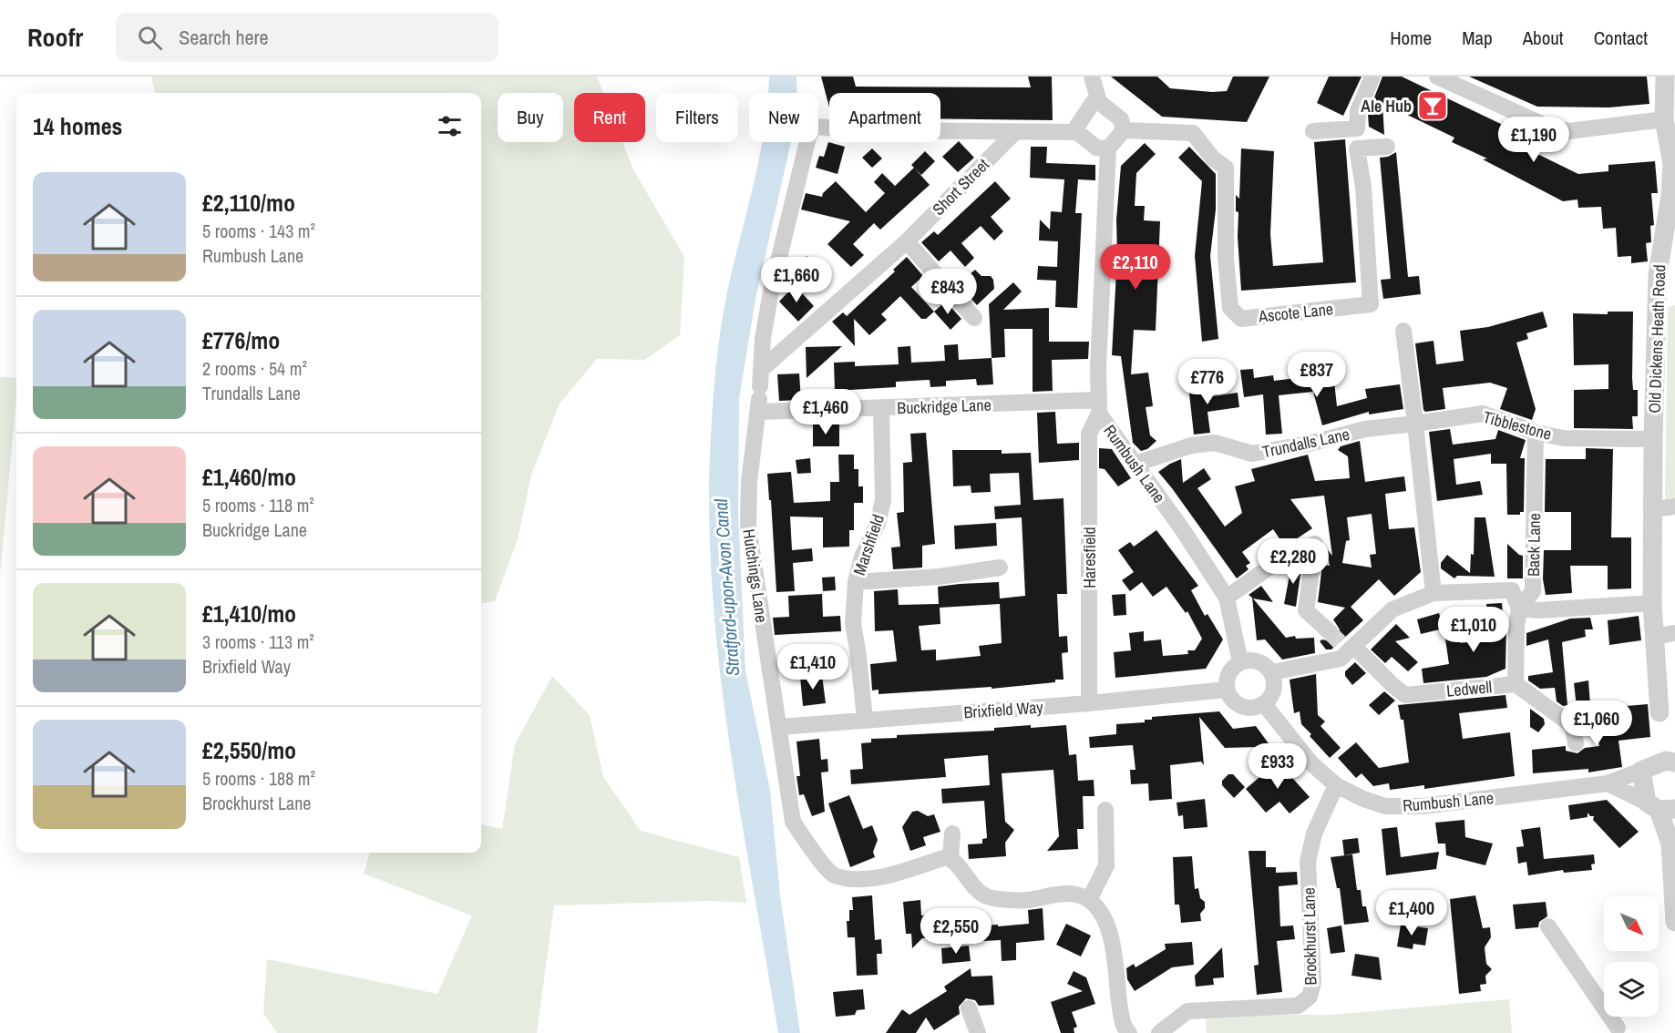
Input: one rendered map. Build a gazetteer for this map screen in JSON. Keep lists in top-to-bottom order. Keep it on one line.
{"streets":{"street":["Short Street","Ascote Lane","Old Dickens Heath Road","Buckridge Lane","Tibblestone","Trundalls Lane","Rumbush Lane","Marshfield","Back Lane","Haresfield","Hutchings Lane","Ledwell","Brixfield Way","Brockhurst Lane"]},"crossings":[["Short Street","Hutchings Lane"],["Old Dickens Heath Road","Tibblestone"],["Buckridge Lane","Rumbush Lane"],["Buckridge Lane","Marshfield"],["Buckridge Lane","Haresfield"],["Buckridge Lane","Hutchings Lane"],["Tibblestone","Trundalls Lane"],["Tibblestone","Back Lane"],["Trundalls Lane","Rumbush Lane"],["Rumbush Lane","Haresfield"],["Rumbush Lane","Ledwell"],["Rumbush Lane","Brixfield Way"],["Rumbush Lane","Brockhurst Lane"],["Marshfield","Brixfield Way"],["Back Lane","Ledwell"],["Haresfield","Brixfield Way"],["Hutchings Lane","Brixfield Way"]],"water":["Stratford-upon-Avon Canal"],"places":{"bar":["Ale Hub"]},"north":"bottom right","page":{"header":"Roofr","search":"Search here","nav":["Home","Map","About","Contact"],"chip":["Buy","Rent","Filters","New","Apartment"],"heading":"14 homes","price":["£1,190","£2,110","£1,660","£843","£837","£776","£1,460","£2,280","£1,010","£1,410","£1,060","£933","£1,400","£2,550"],"list":[{"name":"£2,110/mo","note":"5 rooms · 143 m² · Rumbush Lane"},{"name":"£776/mo","note":"2 rooms · 54 m² · Trundalls Lane"},{"name":"£1,460/mo","note":"5 rooms · 118 m² · Buckridge Lane"},{"name":"£1,410/mo","note":"3 rooms · 113 m² · Brixfield Way"},{"name":"£2,550/mo","note":"5 rooms · 188 m² · Brockhurst Lane"}]}}
